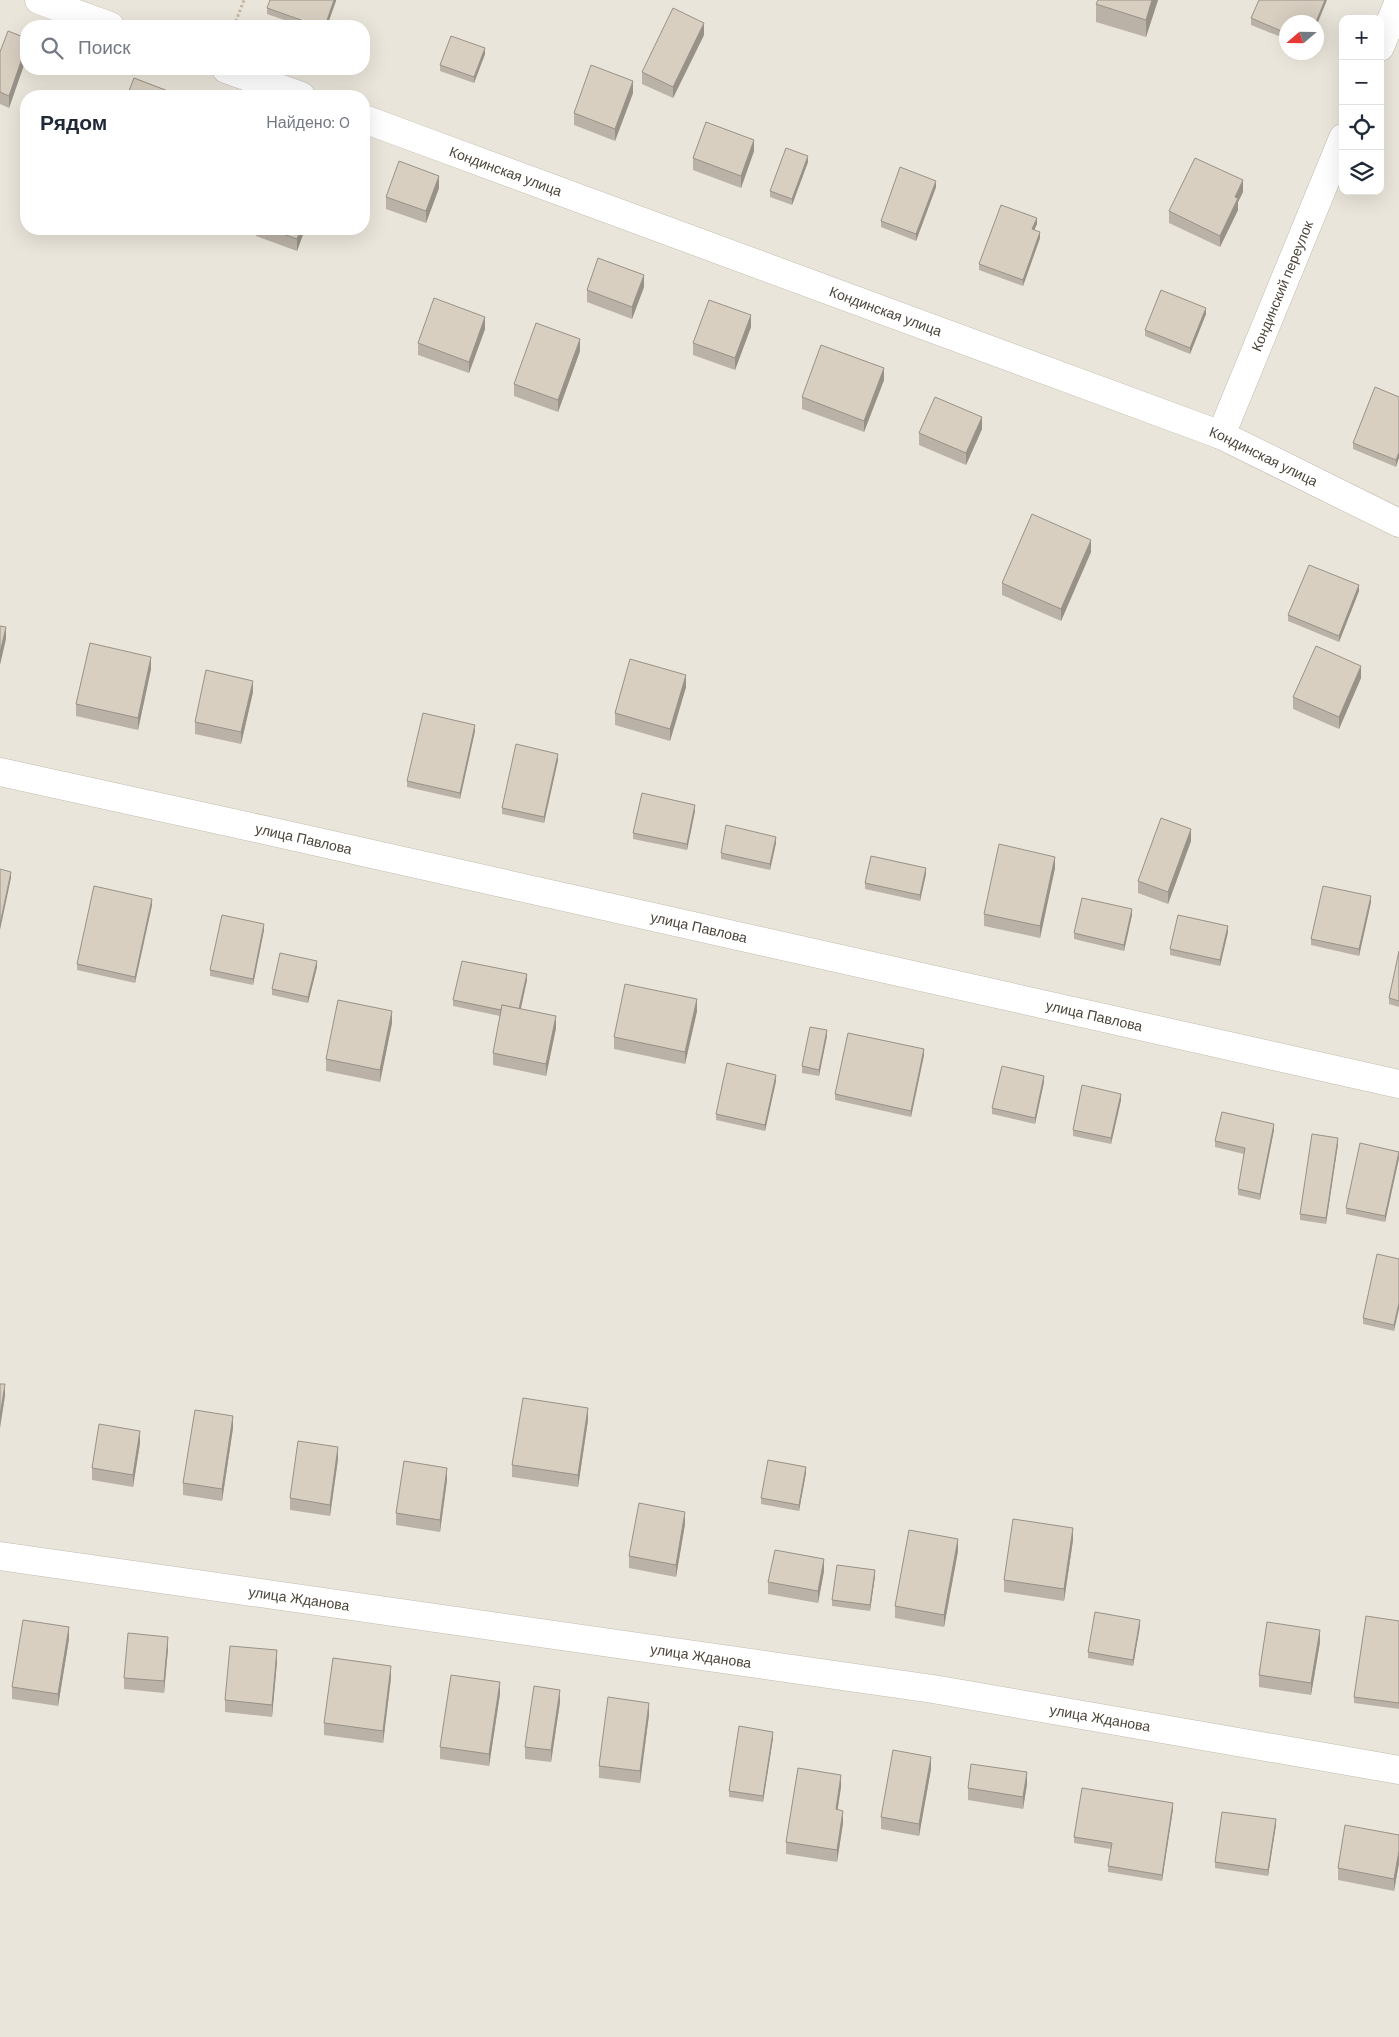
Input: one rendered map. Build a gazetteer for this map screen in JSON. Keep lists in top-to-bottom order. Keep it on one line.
{"streets":{"street":["Кондинская улица","Кондинский переулок","улица Павлова","улица Жданова"]},"crossings":[["Кондинская улица","Кондинский переулок"]],"north":"left","page":{"map_buttons":["+","−"],"search":"Поиск","heading":["Рядом","Найдено: 0"]}}
